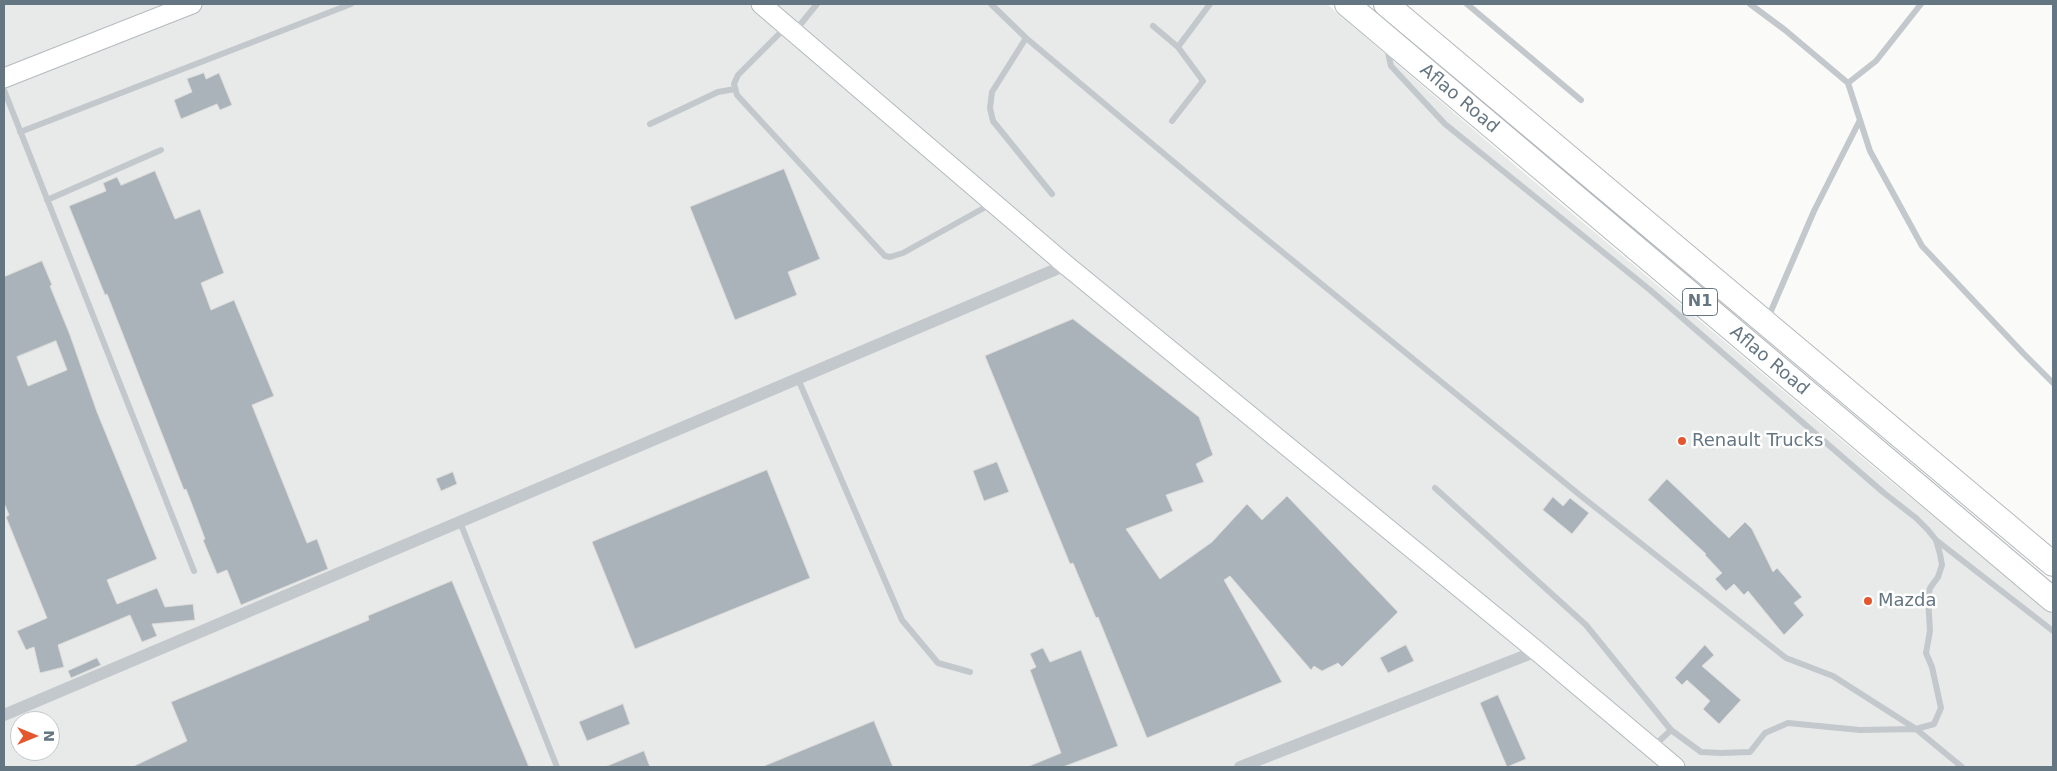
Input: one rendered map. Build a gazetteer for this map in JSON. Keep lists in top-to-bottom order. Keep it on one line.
{"streets":{"highway":["Aflao Road","N1"]},"places":["Renault Trucks","Mazda"],"north":"right"}
